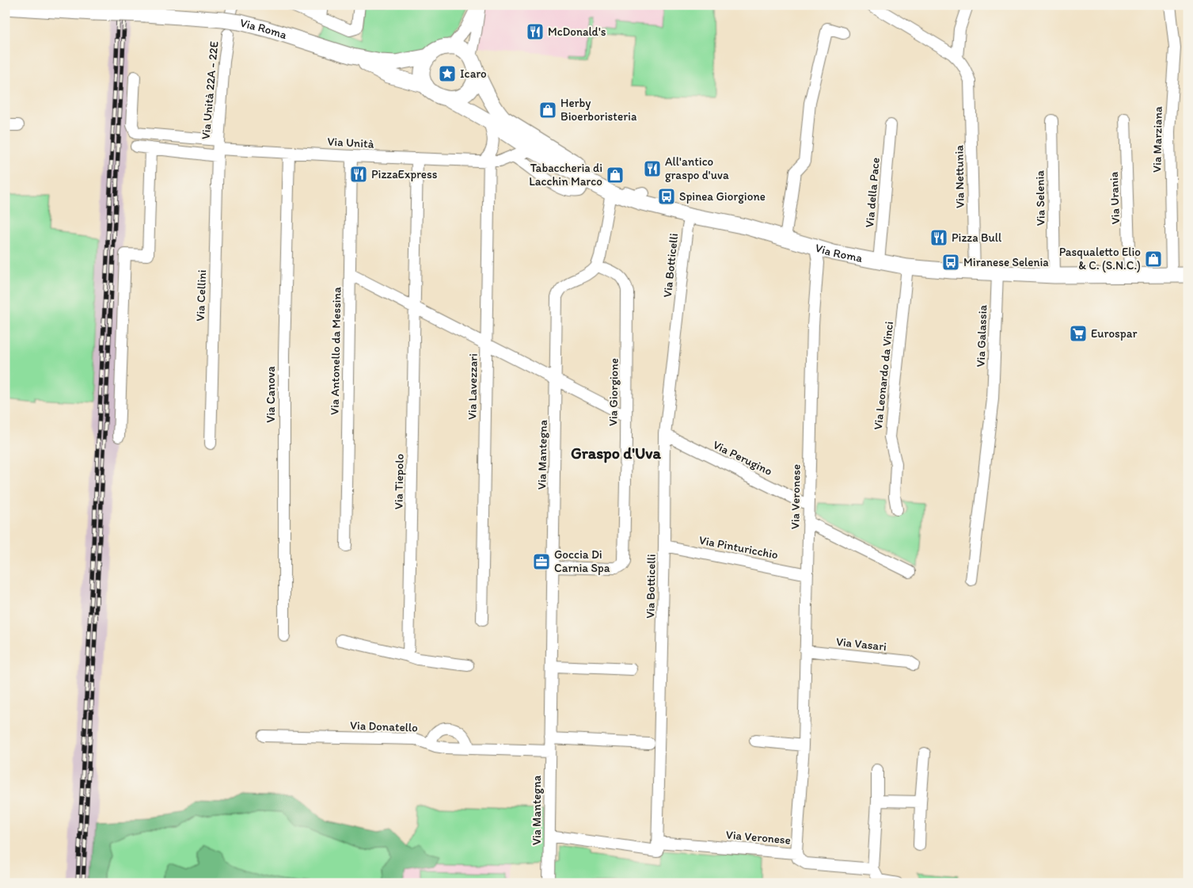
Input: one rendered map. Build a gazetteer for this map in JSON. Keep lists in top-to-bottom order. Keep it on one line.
{"streets":{"street":["Via Roma","Via Unità 22A - 22E","Via Marziana","Via Unità","Via Nettunia","Via della Pace","Via Selenia","Via Urania","Via Botticelli","Via Cellini","Via Galassia","Via Antonello da Messina","Via Leonardo da Vinci","Via Lavezzari","Via Giorgione","Via Canova","Via Mantegna","Via Perugino","Via Tiepolo","Via Veronese","Via Pinturicchio","Via Vasari","Via Donatello"]},"crossings":[["Via Roma","Via Unità 22A - 22E"],["Via Roma","Via Marziana"],["Via Roma","Via Unità"],["Via Roma","Via Nettunia"],["Via Roma","Via della Pace"],["Via Roma","Via Selenia"],["Via Roma","Via Urania"],["Via Roma","Via Botticelli"],["Via Roma","Via Galassia"],["Via Roma","Via Leonardo da Vinci"],["Via Roma","Via Veronese"],["Via Unità 22A - 22E","Via Unità"],["Via Unità 22A - 22E","Via Cellini"],["Via Unità","Via Cellini"],["Via Unità","Via Antonello da Messina"],["Via Unità","Via Lavezzari"],["Via Unità","Via Canova"],["Via Unità","Via Tiepolo"],["Via Botticelli","Via Perugino"],["Via Botticelli","Via Veronese"],["Via Botticelli","Via Pinturicchio"],["Via Giorgione","Via Mantegna"],["Via Mantegna","Via Donatello"],["Via Perugino","Via Veronese"],["Via Veronese","Via Pinturicchio"],["Via Veronese","Via Vasari"]],"districts":["Graspo d'Uva"],"places":{"restaurant":["McDonald's","All'antico graspo d'uva","PizzaExpress","Pizza Bull"],"place":["Icaro"],"shop":["Herby Bioerboristeria","Tabaccheria di Lacchin Marco","Pasqualetto Elio & C. (S.N.C.)"],"bus stop":["Spinea Giorgione","Miranese Selenia"],"supermarket":["Eurospar"],"office":["Goccia Di Carnia Spa"]}}
